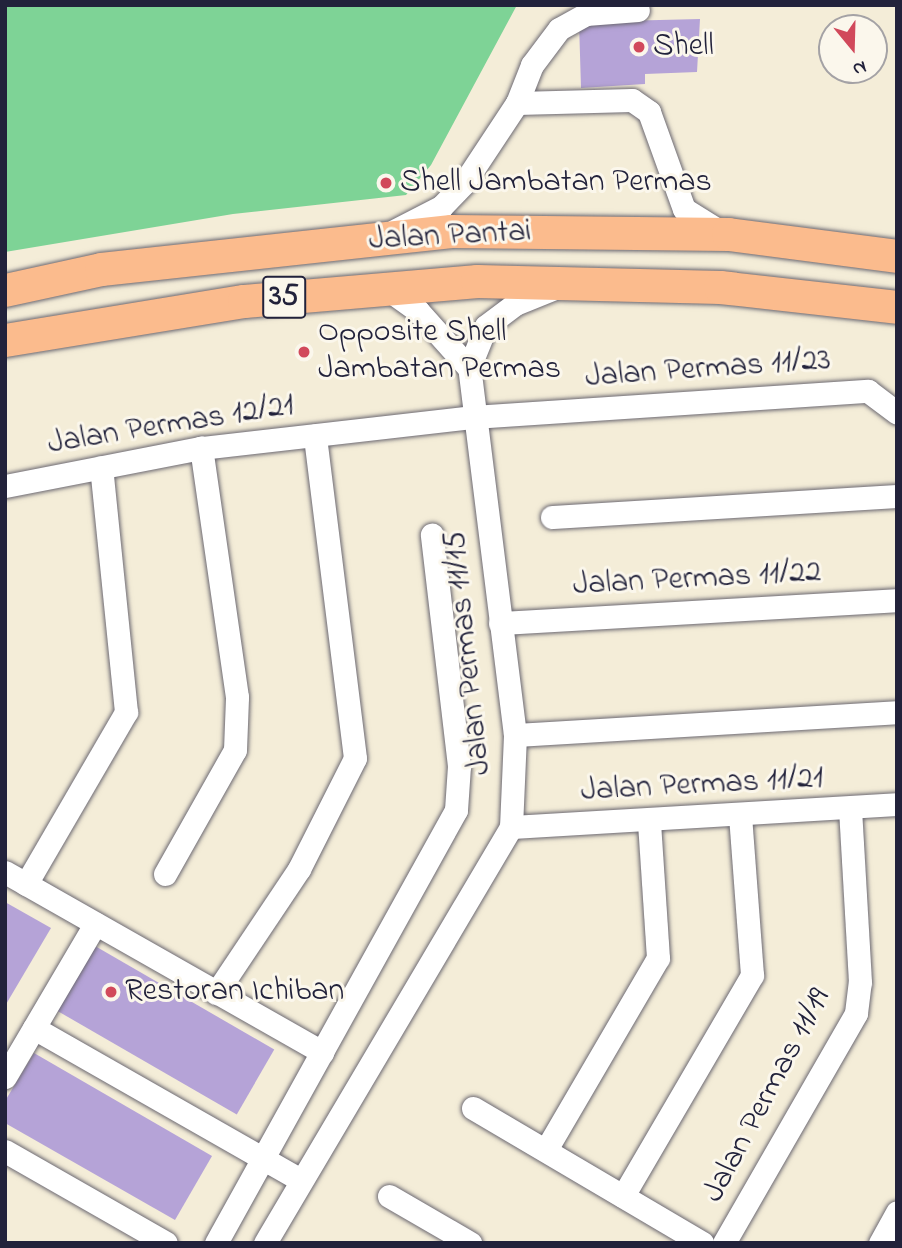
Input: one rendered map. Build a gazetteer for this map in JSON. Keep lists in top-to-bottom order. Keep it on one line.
{"streets":{"highway":["Jalan Pantai","35"],"street":["Jalan Permas 11/23","Jalan Permas 12/21","Jalan Permas 11/22","Jalan Permas 11/15","Jalan Permas 11/21","Jalan Permas 11/19"]},"crossings":[["Jalan Pantai","Jalan Permas 11/15"],["Jalan Permas 11/23","Jalan Permas 12/21"],["Jalan Permas 11/23","Jalan Permas 11/15"],["Jalan Permas 12/21","Jalan Permas 11/15"],["Jalan Permas 11/22","Jalan Permas 11/15"],["Jalan Permas 11/15","Jalan Permas 11/21"],["Jalan Permas 11/21","Jalan Permas 11/19"]],"places":["Shell","Shell Jambatan Permas","Opposite Shell Jambatan Permas","Restoran Ichiban"],"north":"bottom"}
